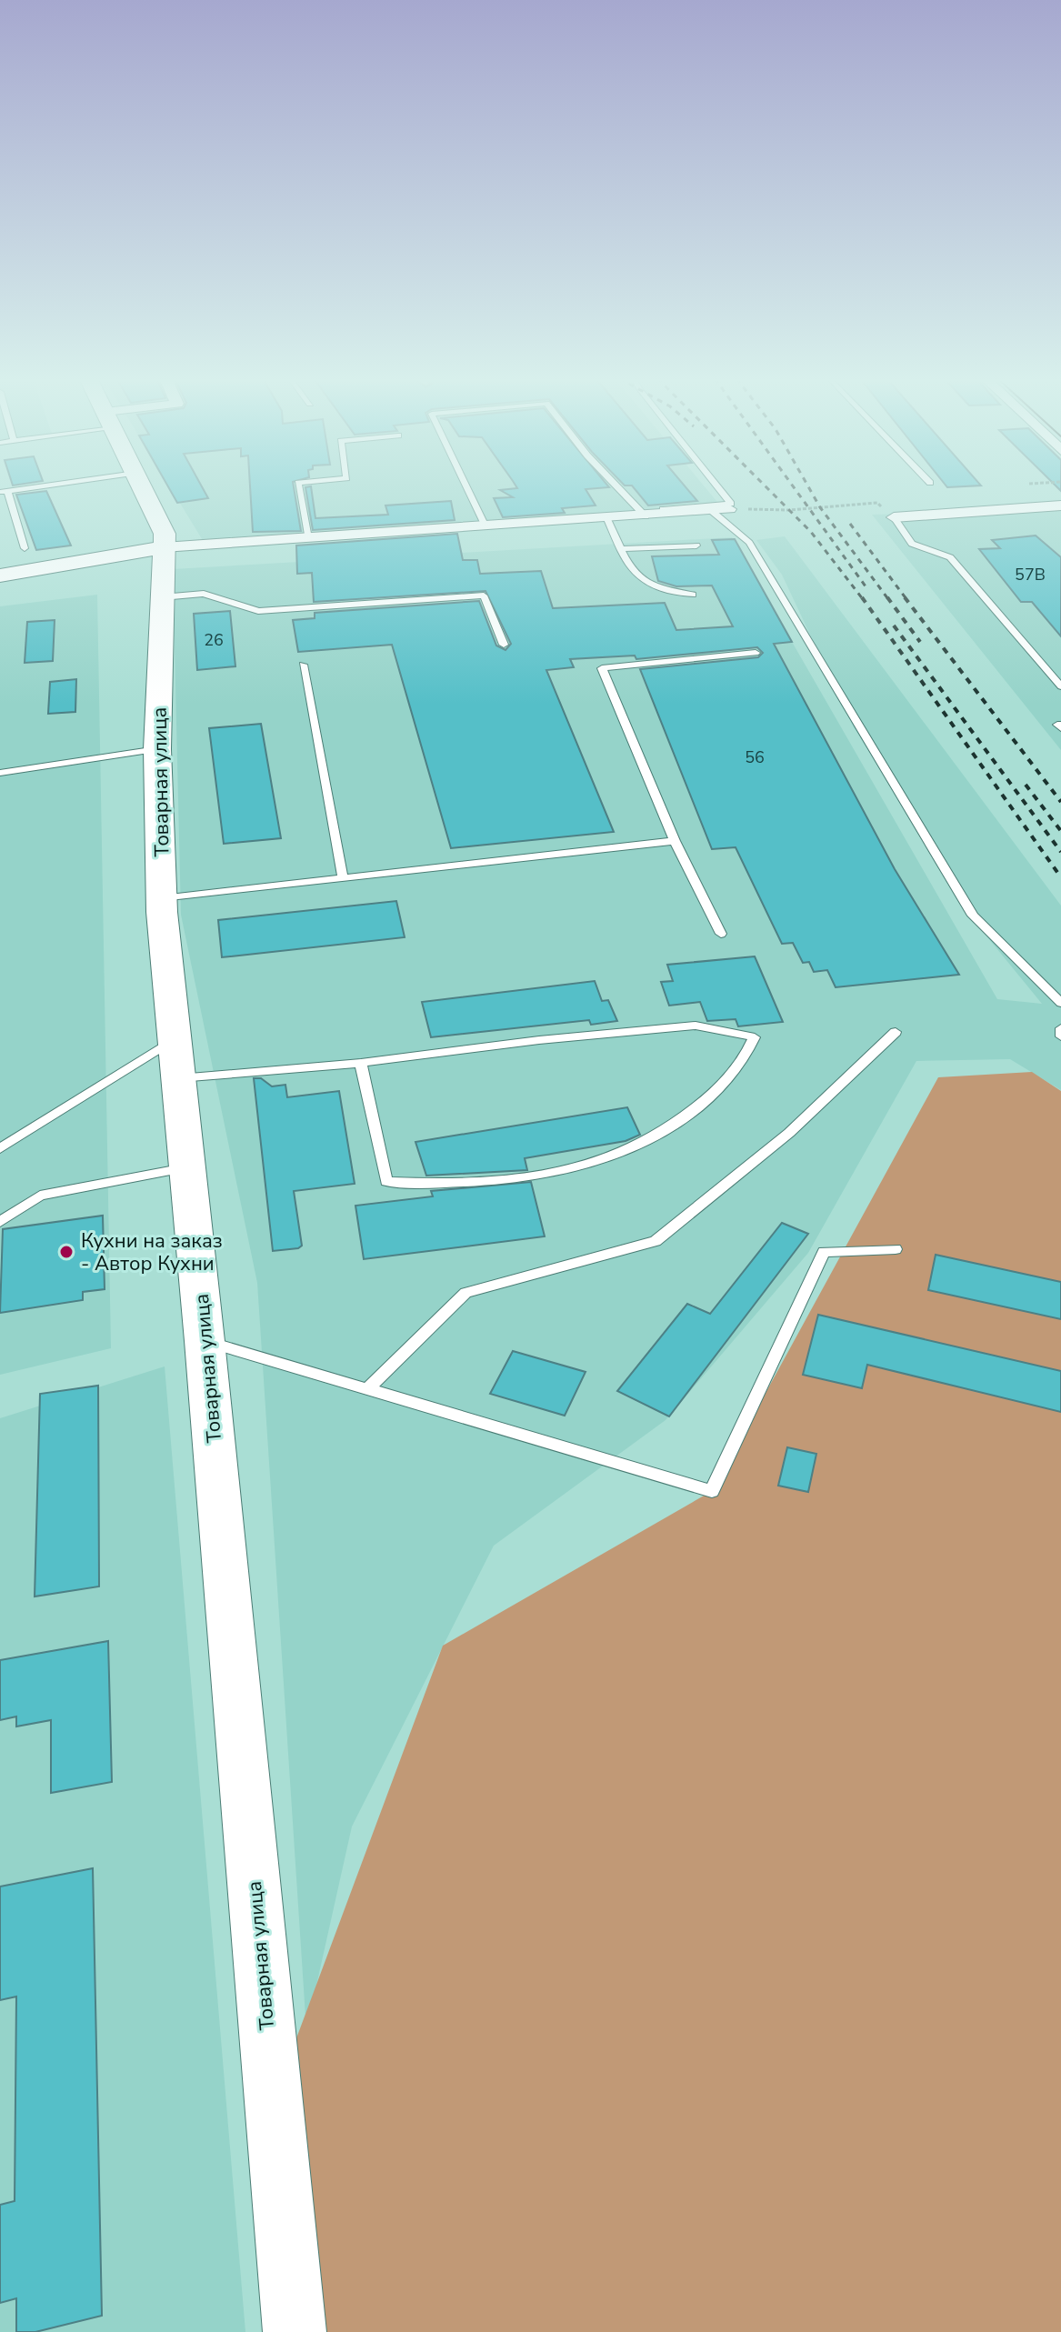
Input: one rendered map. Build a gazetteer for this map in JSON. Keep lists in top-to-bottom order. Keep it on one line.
{"streets":{"street":["Товарная улица"]},"places":["Кухни на заказ - Автор Кухни"],"house_numbers":["57В","26","56"]}
